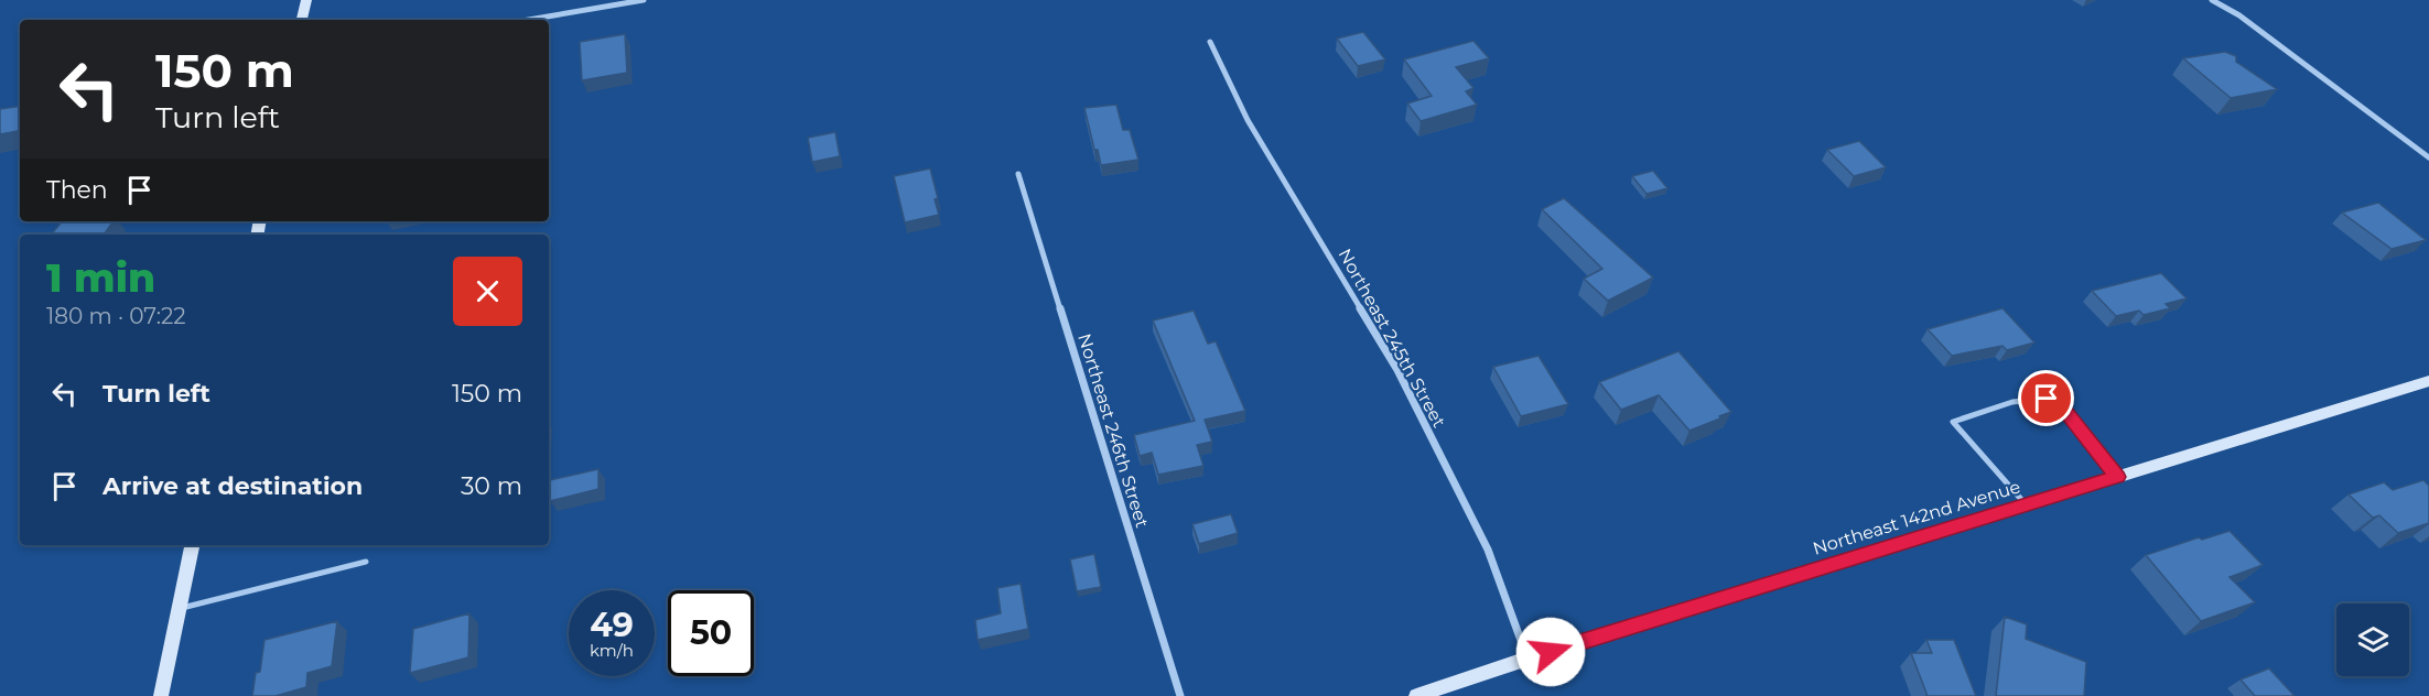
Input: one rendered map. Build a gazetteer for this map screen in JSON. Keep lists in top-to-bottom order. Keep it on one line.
{"streets":{"main road":["Northeast 142nd Avenue"],"street":["Northeast 245th Street","Northeast 246th Street"]},"crossings":[["Northeast 245th Street","Northeast 142nd Avenue"]],"page":{"turn":["150 m","Turn left"],"then":"Then","heading":["1 min","180 m · 07:22"],"list":[{"name":"Turn left","value":"150 m"},{"name":"Arrive at destination","value":"30 m"}],"speed":"49 km/h","limit":"50"}}
